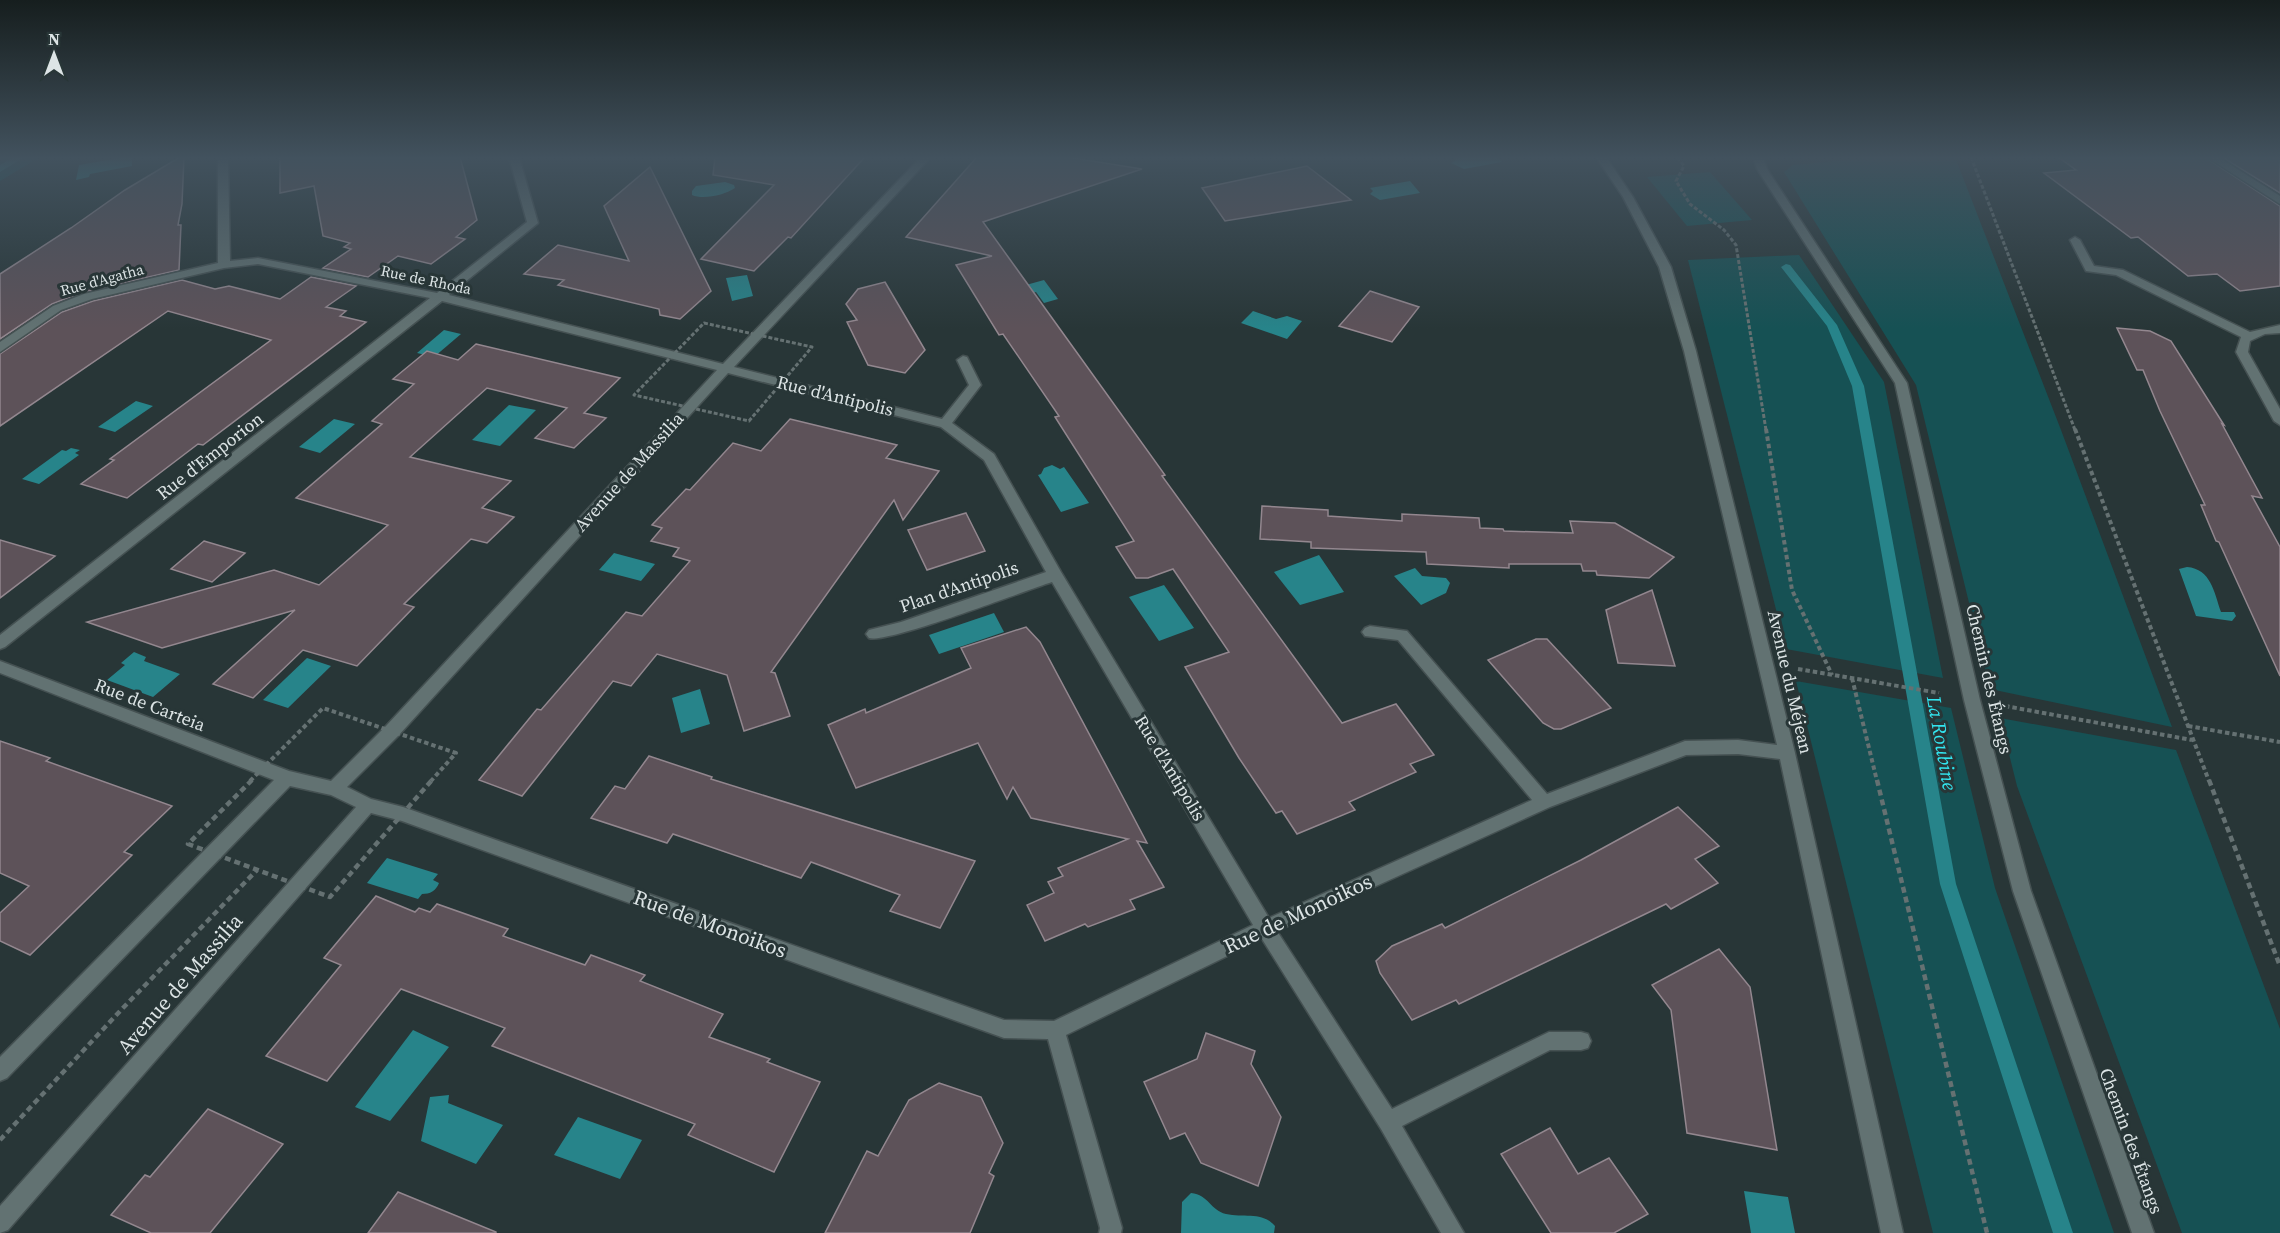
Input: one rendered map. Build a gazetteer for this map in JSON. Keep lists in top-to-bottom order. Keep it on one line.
{"streets":{"street":["Rue d'Agatha","Rue de Rhoda","Rue d'Antipolis","Rue d'Emporion","Avenue de Massilia","Plan d'Antipolis","Chemin des Étangs","Avenue du Méjean","Rue de Carteia","Rue de Monoikos"]},"crossings":[["Rue d'Agatha","Rue de Rhoda"],["Rue de Rhoda","Rue d'Antipolis"],["Rue de Rhoda","Rue d'Emporion"],["Rue de Rhoda","Avenue de Massilia"],["Rue d'Antipolis","Avenue de Massilia"],["Rue d'Antipolis","Plan d'Antipolis"],["Rue d'Antipolis","Rue de Monoikos"],["Avenue de Massilia","Rue de Monoikos"],["Avenue du Méjean","Rue de Monoikos"]],"water":["La Roubine"],"north":"top"}
